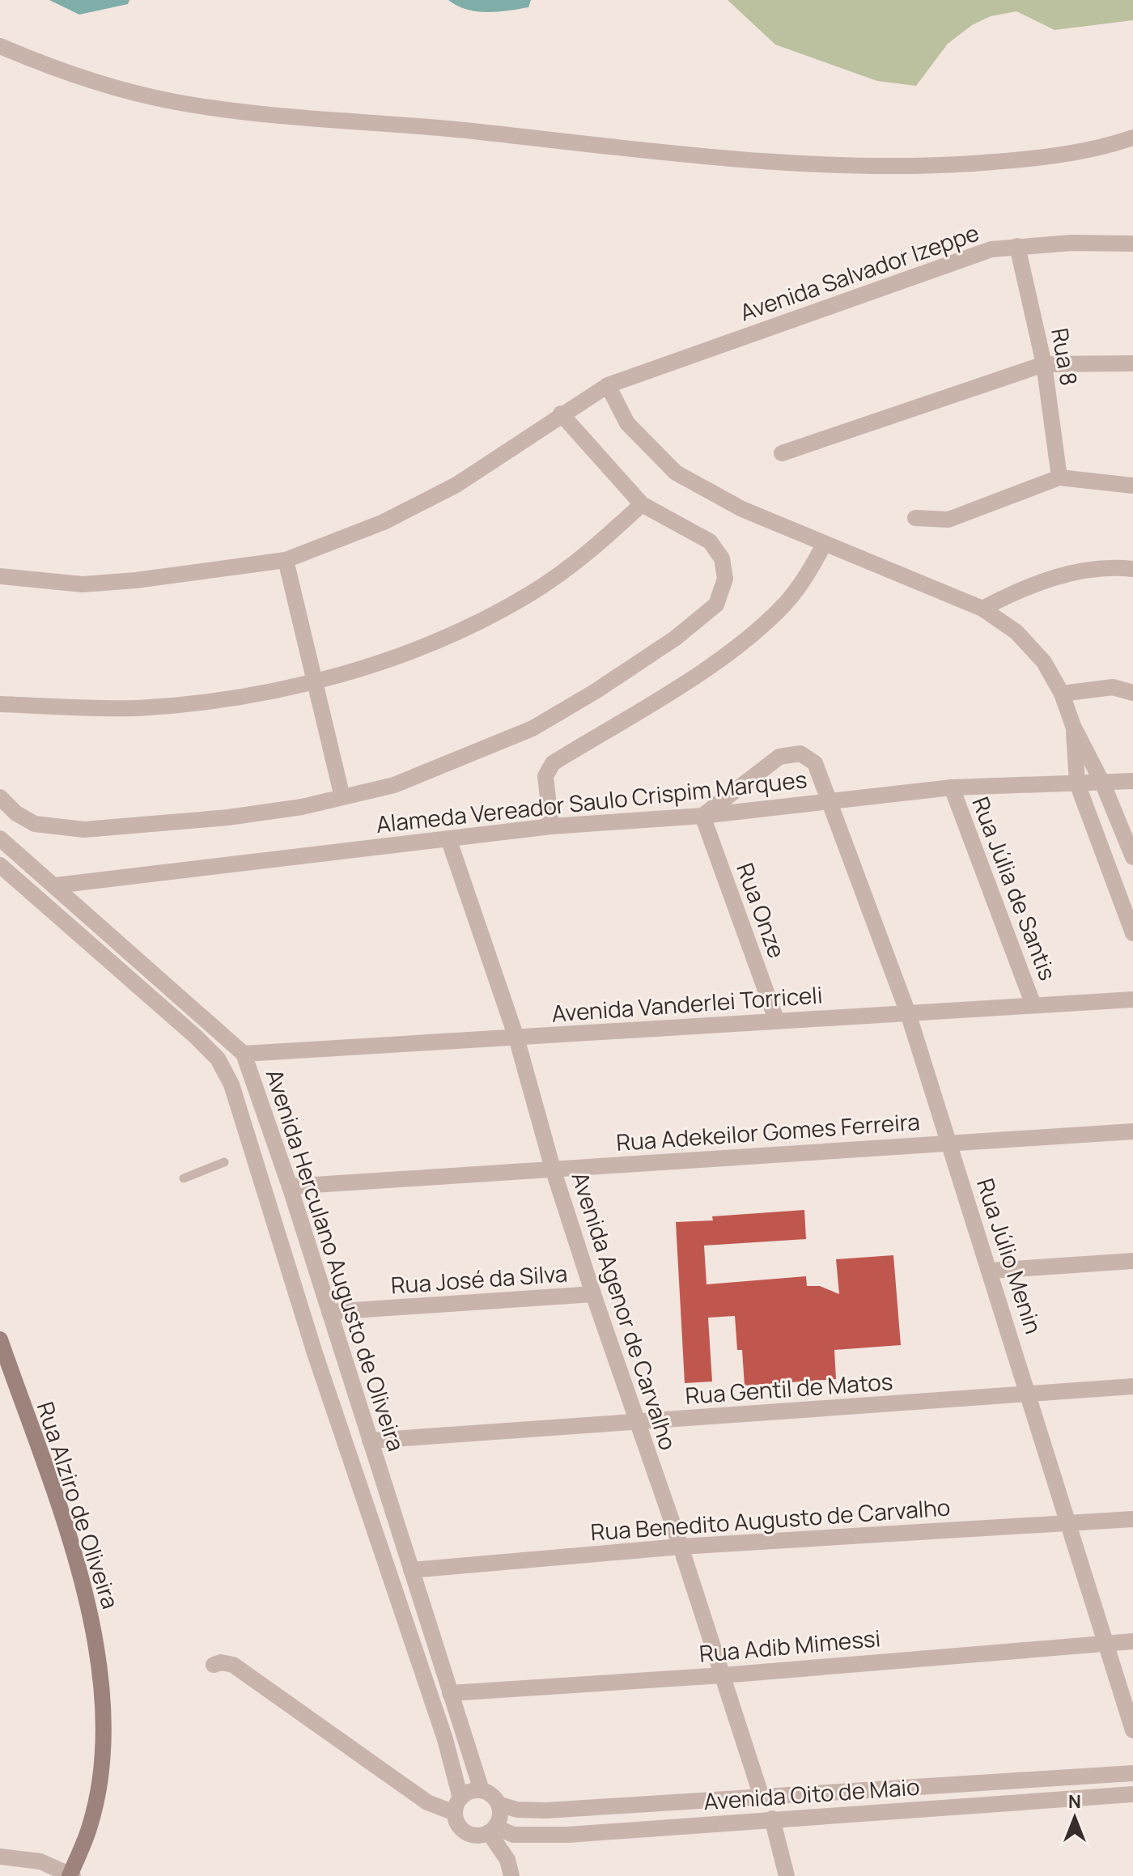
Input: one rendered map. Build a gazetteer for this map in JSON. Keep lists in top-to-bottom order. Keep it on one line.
{"streets":{"main road":["Rua Alziro de Oliveira"],"street":["Avenida Salvador Izeppe","Rua 8","Alameda Vereador Saulo Crispim Marques","Rua Júlia de Santis","Rua Onze","Avenida Vanderlei Torriceli","Rua Adekeilor Gomes Ferreira","Rua Júlio Menin","Avenida Herculano Augusto de Oliveira","Rua José da Silva","Avenida Agenor de Carvalho","Rua Gentil de Matos","Rua Benedito Augusto de Carvalho","Rua Adib Mimessi","Avenida Oito de Maio"]},"crossings":[["Avenida Salvador Izeppe","Rua 8"],["Alameda Vereador Saulo Crispim Marques","Rua Júlia de Santis"],["Alameda Vereador Saulo Crispim Marques","Rua Onze"],["Alameda Vereador Saulo Crispim Marques","Rua Júlio Menin"],["Alameda Vereador Saulo Crispim Marques","Avenida Herculano Augusto de Oliveira"],["Alameda Vereador Saulo Crispim Marques","Avenida Agenor de Carvalho"],["Rua Júlia de Santis","Avenida Vanderlei Torriceli"],["Rua Onze","Avenida Vanderlei Torriceli"],["Rua Onze","Rua Júlio Menin"],["Avenida Vanderlei Torriceli","Rua Júlio Menin"],["Avenida Vanderlei Torriceli","Avenida Herculano Augusto de Oliveira"],["Avenida Vanderlei Torriceli","Avenida Agenor de Carvalho"],["Rua Adekeilor Gomes Ferreira","Rua Júlio Menin"],["Rua Adekeilor Gomes Ferreira","Avenida Herculano Augusto de Oliveira"],["Rua Adekeilor Gomes Ferreira","Avenida Agenor de Carvalho"],["Rua Júlio Menin","Rua Gentil de Matos"],["Rua Júlio Menin","Rua Benedito Augusto de Carvalho"],["Rua Júlio Menin","Rua Adib Mimessi"],["Avenida Herculano Augusto de Oliveira","Rua José da Silva"],["Avenida Herculano Augusto de Oliveira","Rua Gentil de Matos"],["Avenida Herculano Augusto de Oliveira","Rua Benedito Augusto de Carvalho"],["Avenida Herculano Augusto de Oliveira","Rua Adib Mimessi"],["Avenida Herculano Augusto de Oliveira","Avenida Oito de Maio"],["Rua José da Silva","Avenida Agenor de Carvalho"],["Avenida Agenor de Carvalho","Rua Gentil de Matos"],["Avenida Agenor de Carvalho","Rua Benedito Augusto de Carvalho"],["Avenida Agenor de Carvalho","Rua Adib Mimessi"],["Avenida Agenor de Carvalho","Avenida Oito de Maio"]],"north":"top"}
